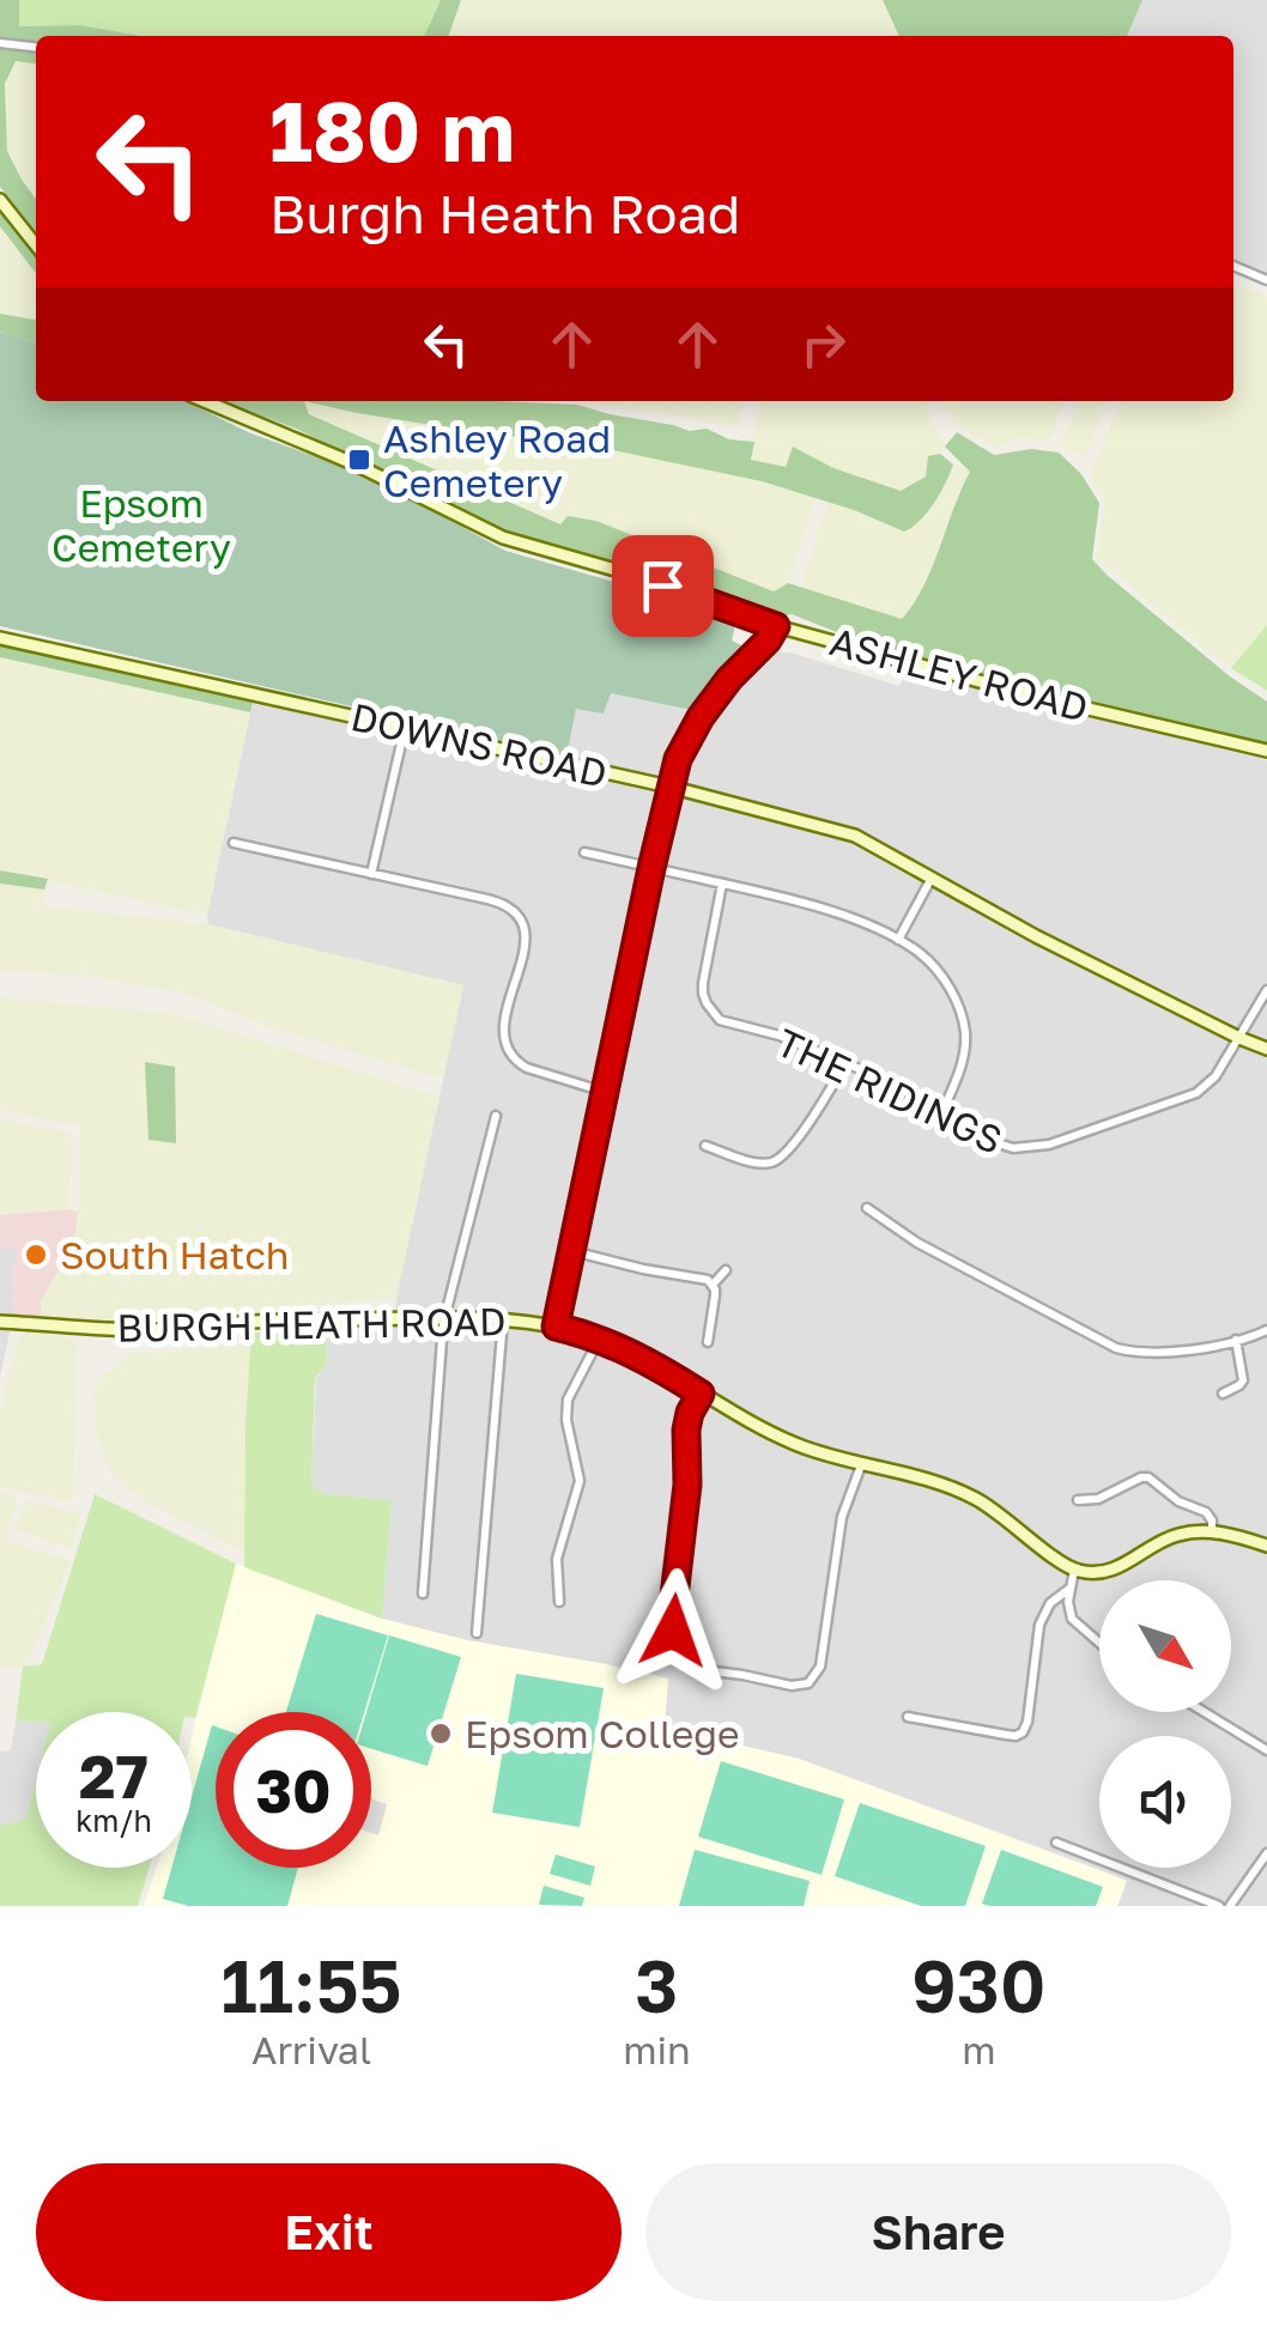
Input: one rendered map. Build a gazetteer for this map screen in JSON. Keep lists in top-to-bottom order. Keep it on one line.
{"streets":{"main road":["ASHLEY ROAD","DOWNS ROAD","BURGH HEATH ROAD"],"street":["THE RIDINGS"]},"crossings":[["DOWNS ROAD","THE RIDINGS"]],"parks":["Epsom Cemetery"],"places":{"transit":["Ashley Road Cemetery"],"other":["South Hatch","Epsom College"]},"north":"bottom right","page":{"turn":["180 m","Burgh Heath Road"],"speed":"27 km/h","limit":"30","eta":["11:55","Arrival","3","min","930","m"],"buttons":["Exit","Share"]}}
